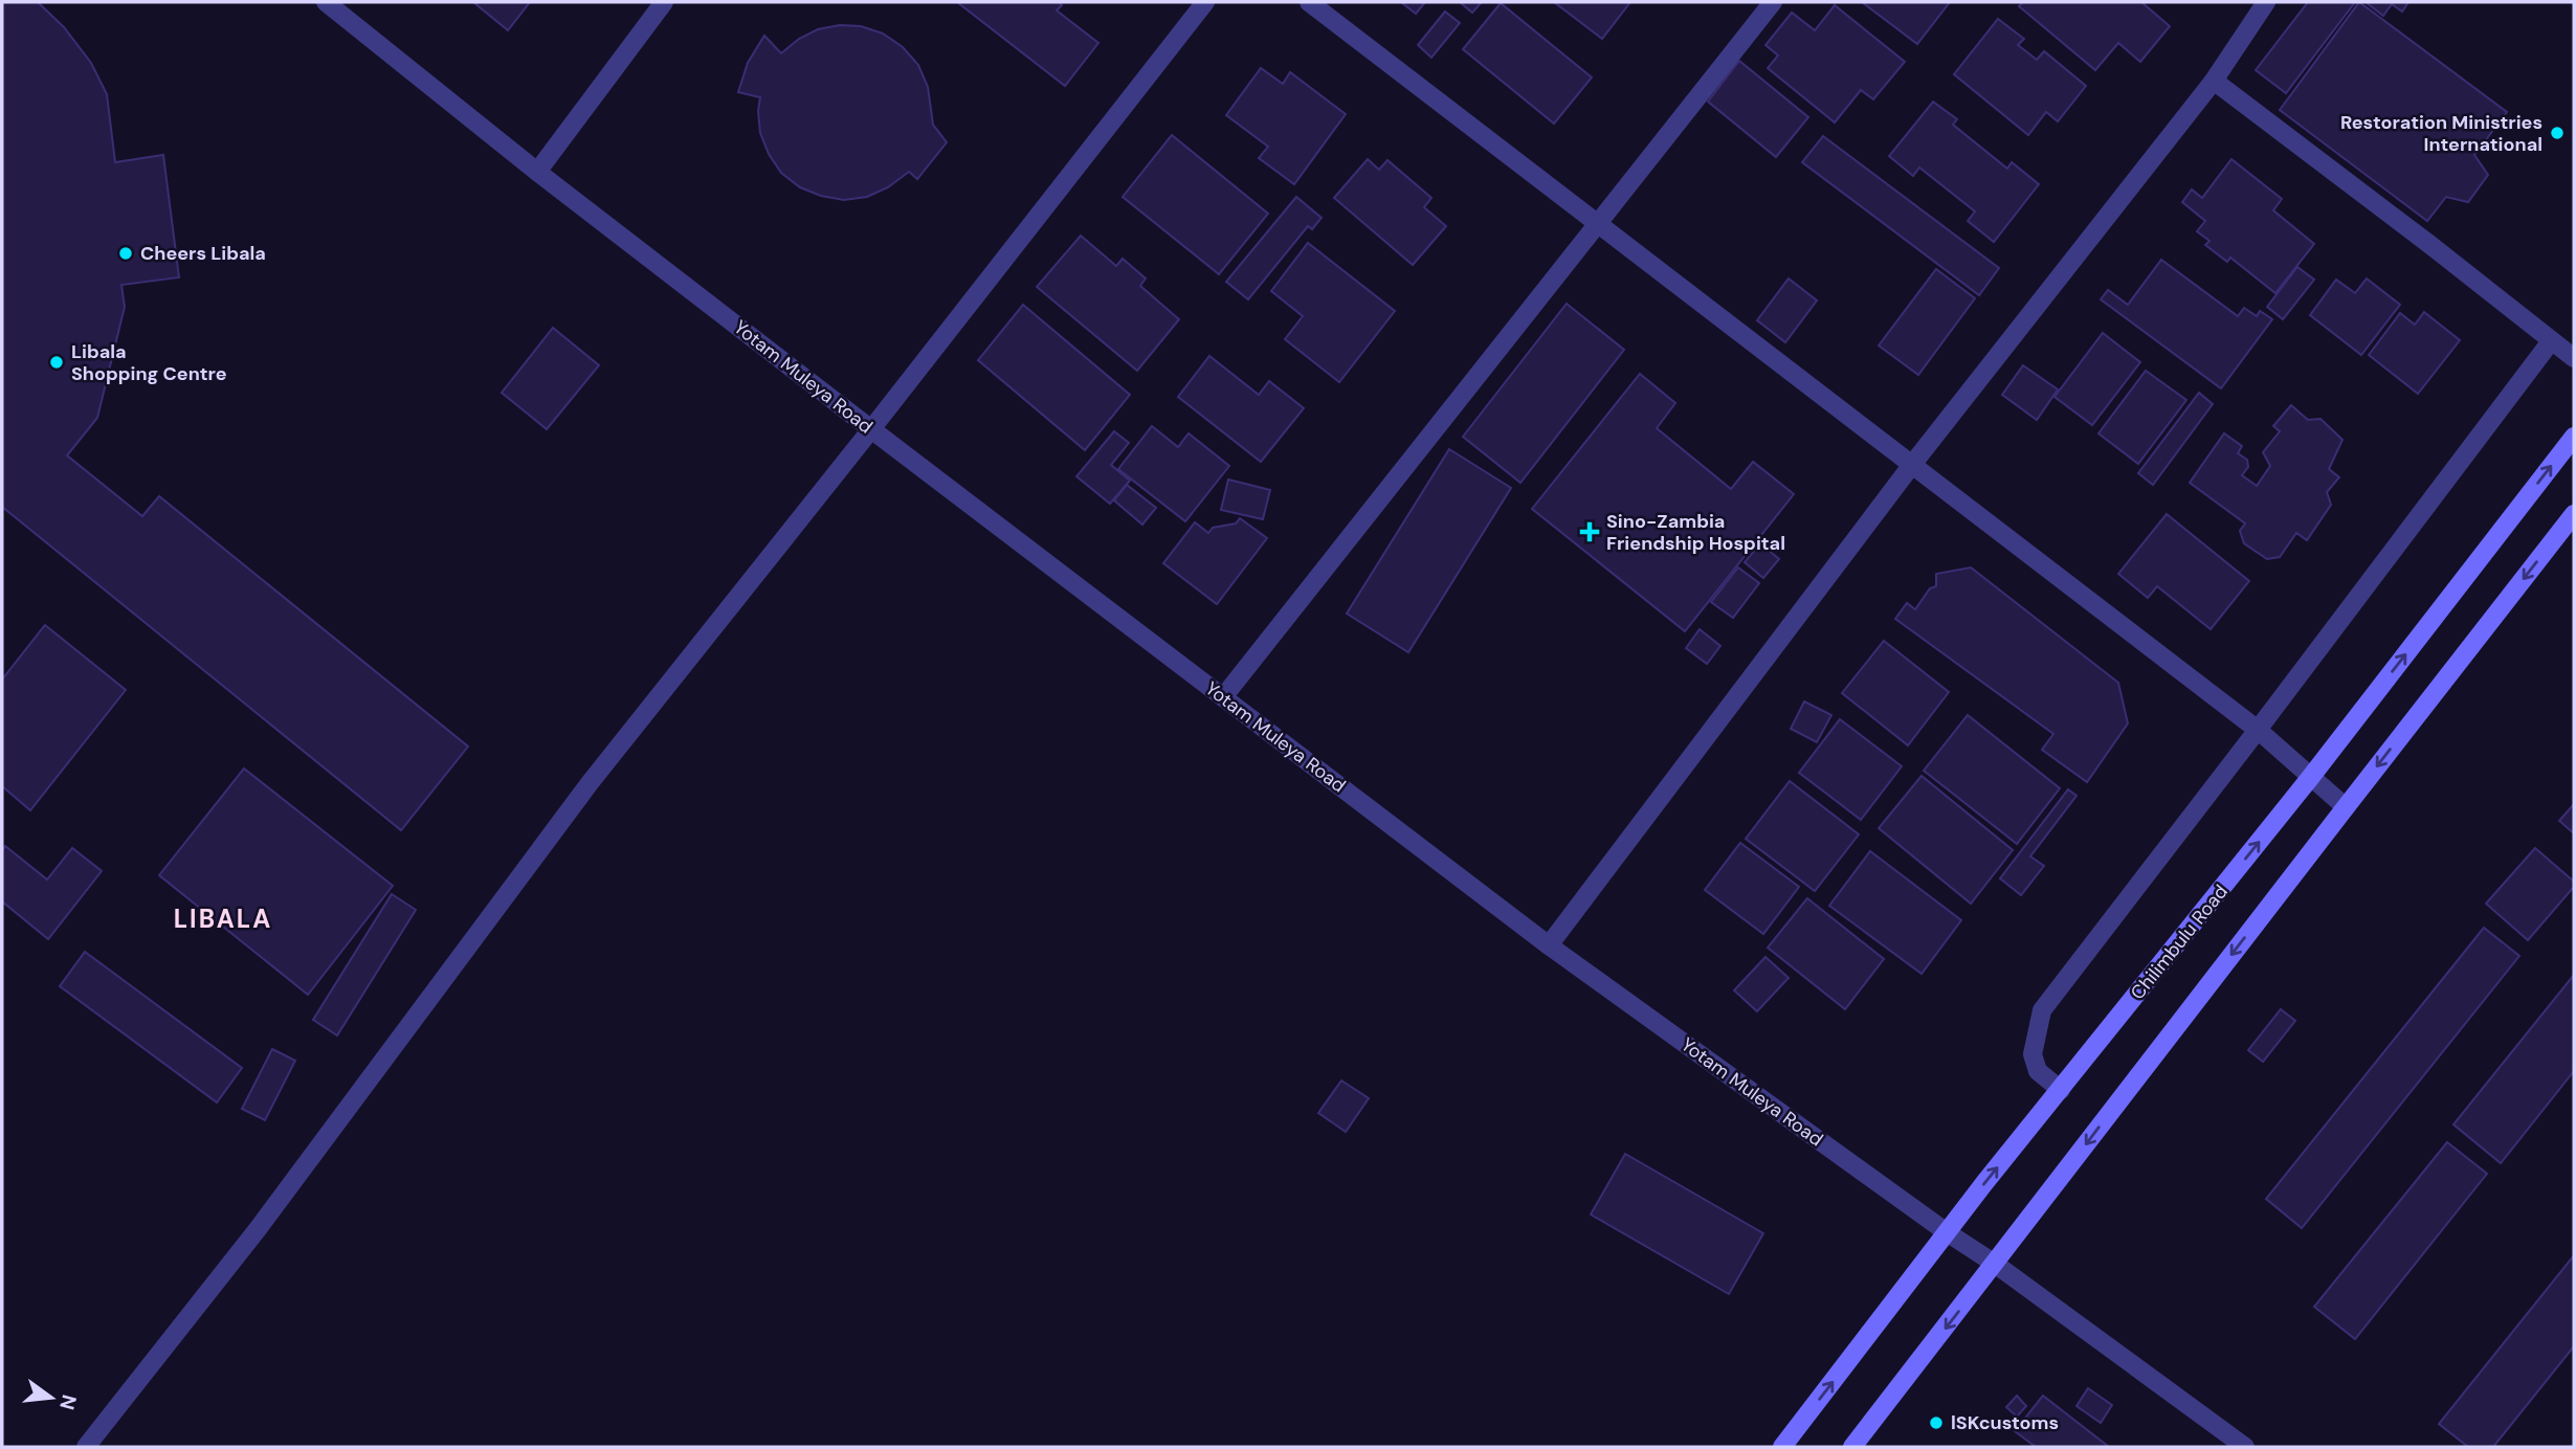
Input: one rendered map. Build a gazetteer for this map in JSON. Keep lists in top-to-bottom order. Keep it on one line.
{"streets":{"main road":["Chilimbulu Road"],"street":["Yotam Muleya Road"]},"crossings":[["Yotam Muleya Road","Chilimbulu Road"]],"districts":["LIBALA"],"places":{"other":["Restoration Ministries International","Cheers Libala","Libala Shopping Centre","lSKcustoms"],"health":["Sino-Zambia Friendship Hospital"]},"north":"right"}
